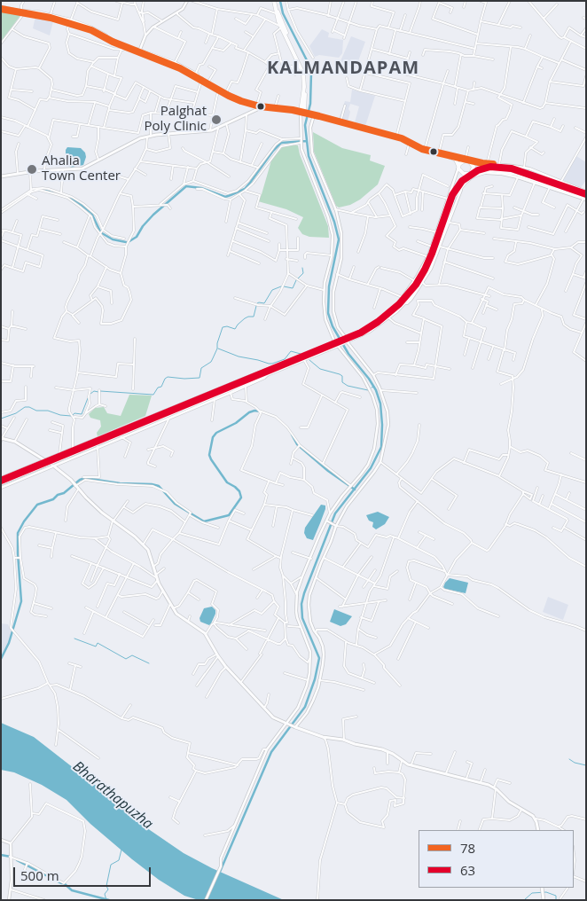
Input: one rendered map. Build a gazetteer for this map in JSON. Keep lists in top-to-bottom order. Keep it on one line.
{"districts":["KALMANDAPAM"],"water":["Bharathapuzha"],"places":["Palghat Poly Clinic","Ahalia Town Center"],"lines":["transit line 78","transit line 63"],"legend":["78","63"],"scale_bar":"500 m"}
